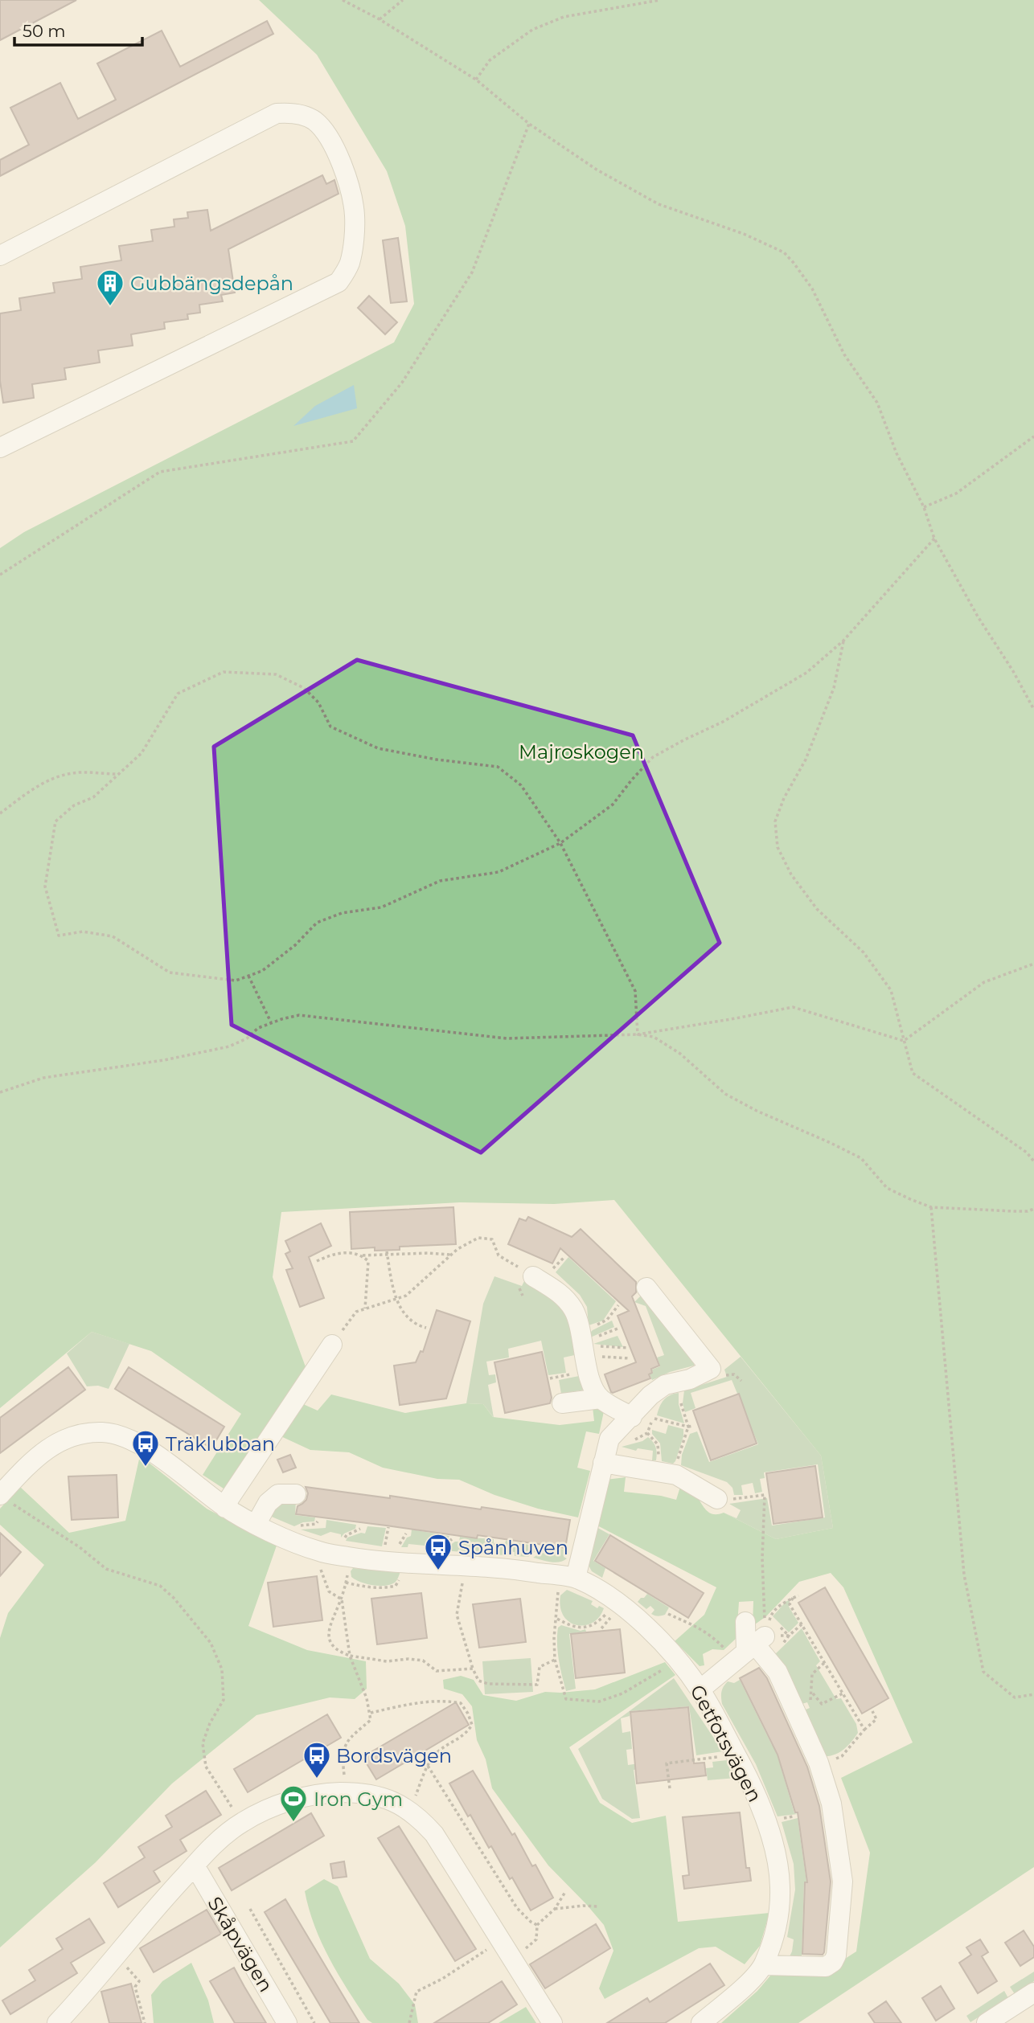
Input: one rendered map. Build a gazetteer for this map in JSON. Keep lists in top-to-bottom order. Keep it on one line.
{"streets":{"street":["Getfotsvägen","Skåpvägen"]},"parks":["Majroskogen"],"places":{"building":["Gubbängsdepån"],"bus stop":["Träklubban","Spånhuven","Bordsvägen"],"sports":["Iron Gym"]},"scale_bar":"50 m"}
